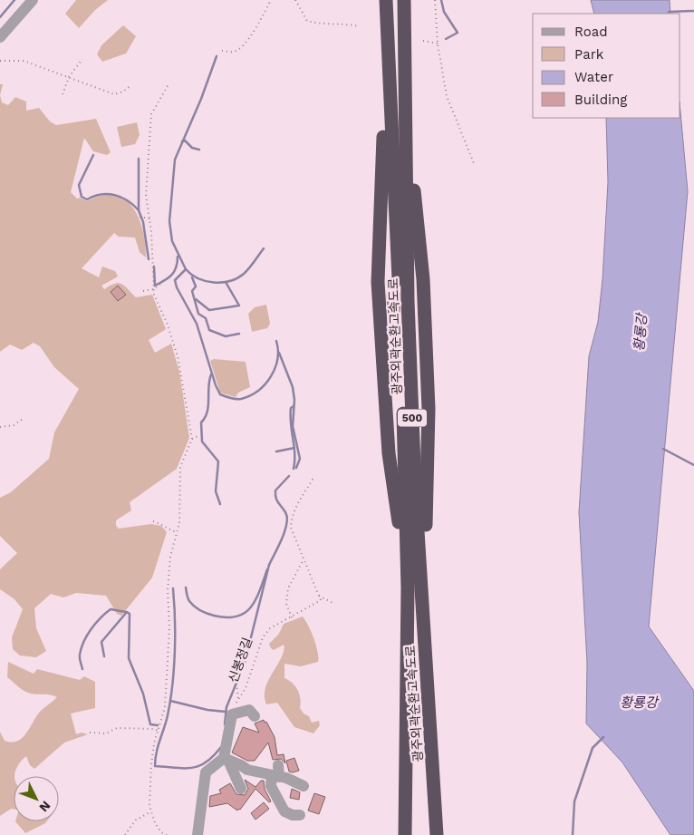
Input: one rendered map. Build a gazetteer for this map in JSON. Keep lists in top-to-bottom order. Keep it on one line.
{"streets":{"highway":["광주외곽순환고속도로","500"],"path":["신봉정길"]},"water":["황룡강"],"legend":["Road","Park","Water","Building"],"north":"bottom right"}
